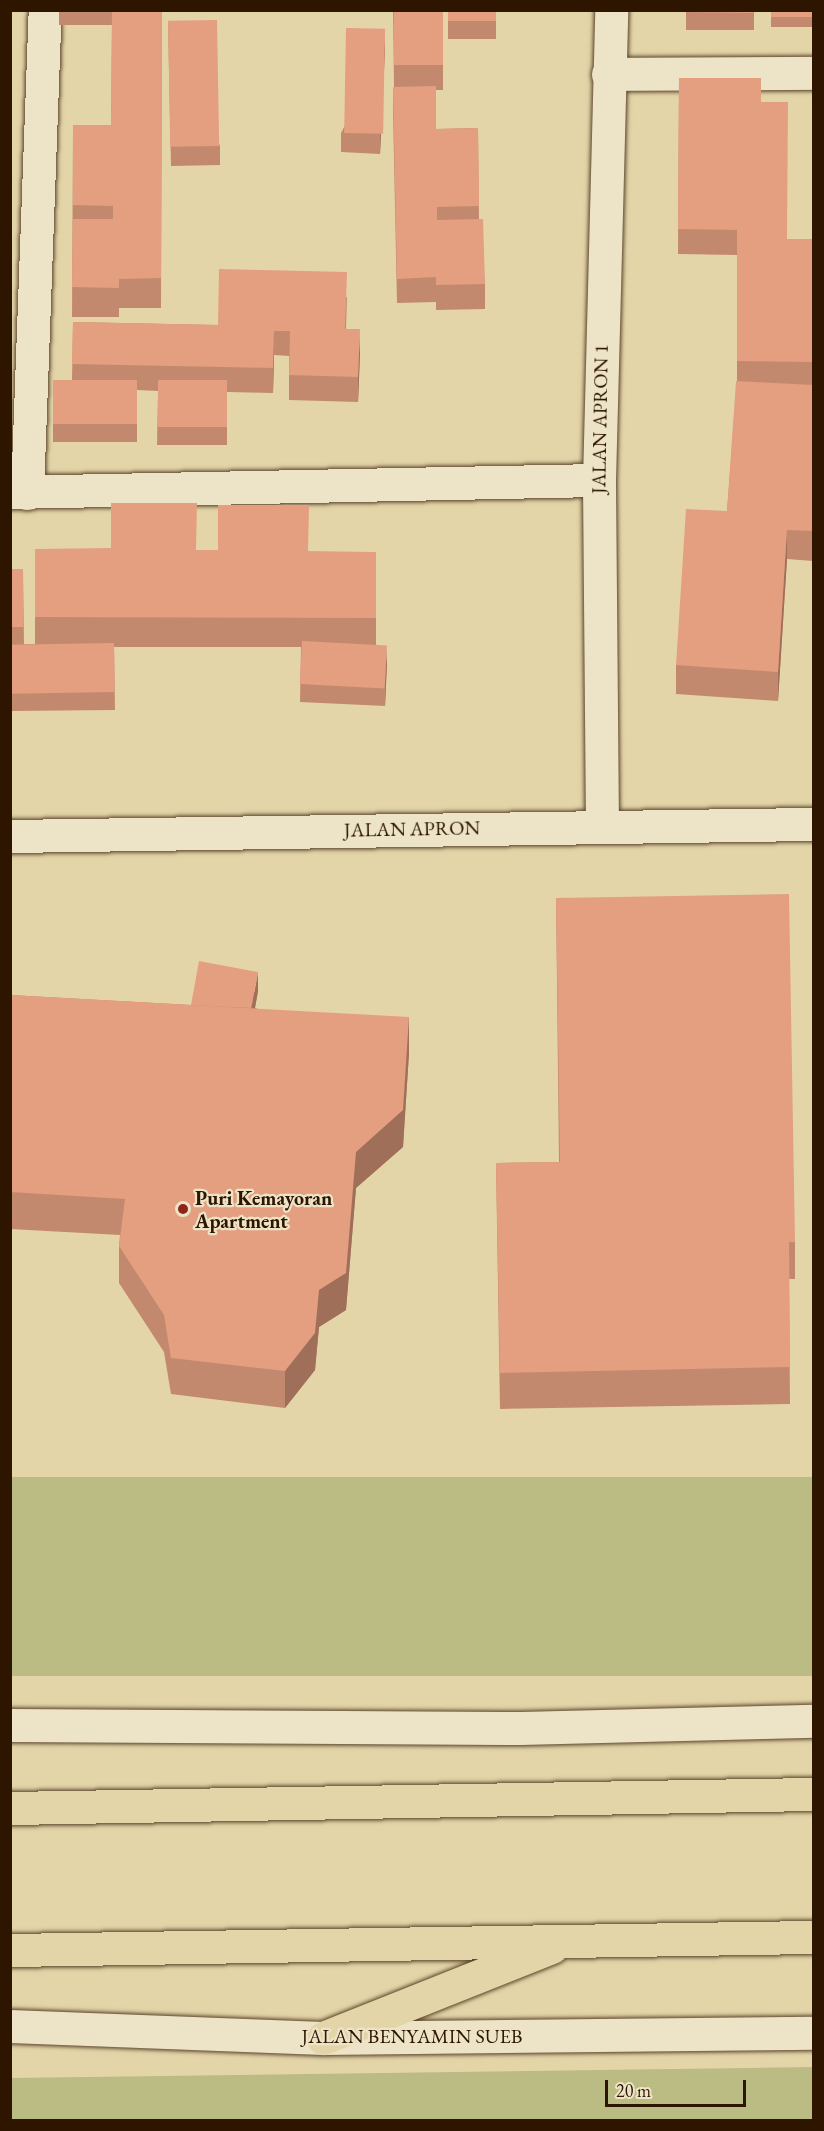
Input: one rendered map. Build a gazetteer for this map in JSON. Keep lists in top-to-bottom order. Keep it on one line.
{"streets":{"street":["JALAN APRON 1","JALAN APRON","JALAN BENYAMIN SUEB"]},"crossings":[["JALAN APRON 1","JALAN APRON"]],"places":["Puri Kemayoran Apartment"],"scale_bar":"20 m"}
